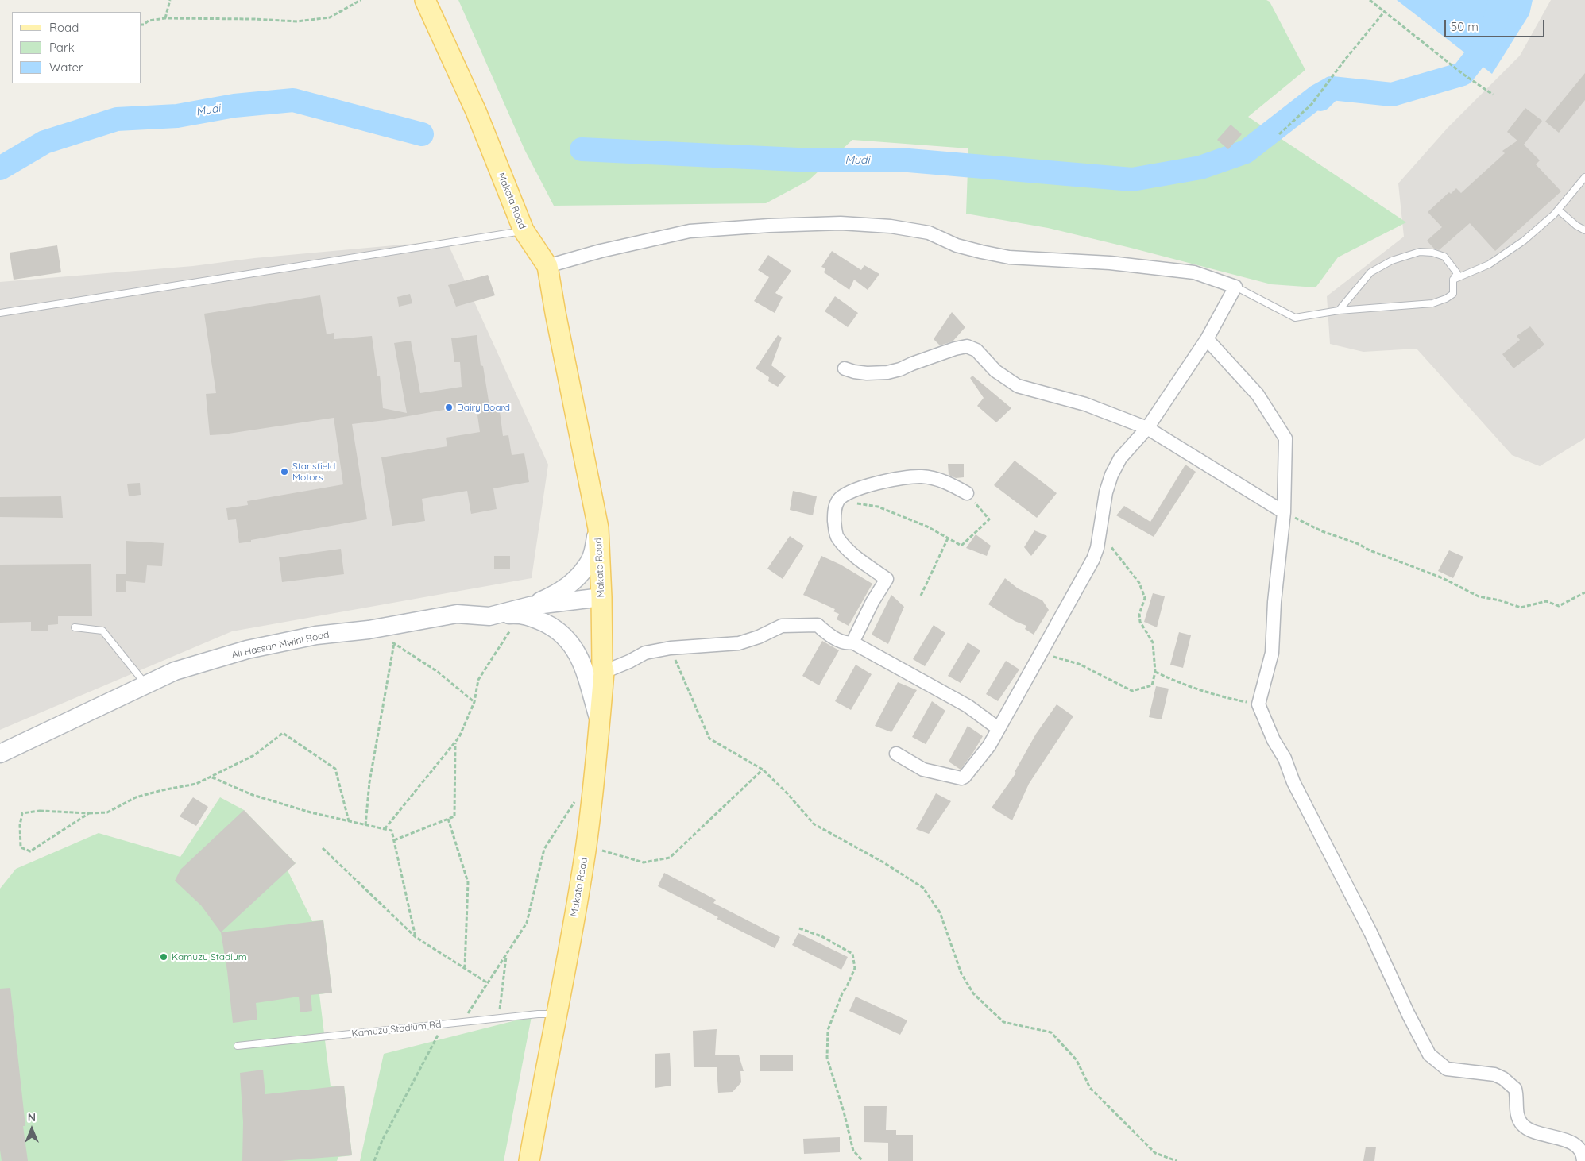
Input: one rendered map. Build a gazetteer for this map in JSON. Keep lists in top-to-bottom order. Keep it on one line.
{"streets":{"main road":["Makata Road","Ali Hassan Mwini Road"],"lane":["Kamuzu Stadium Rd"]},"crossings":[["Makata Road","Ali Hassan Mwini Road"],["Makata Road","Kamuzu Stadium Rd"]],"water":["Mudi"],"places":["Dairy Board","Stansfield Motors","Kamuzu Stadium"],"legend":["Road","Park","Water"],"scale_bar":"50 m","north":"top"}
